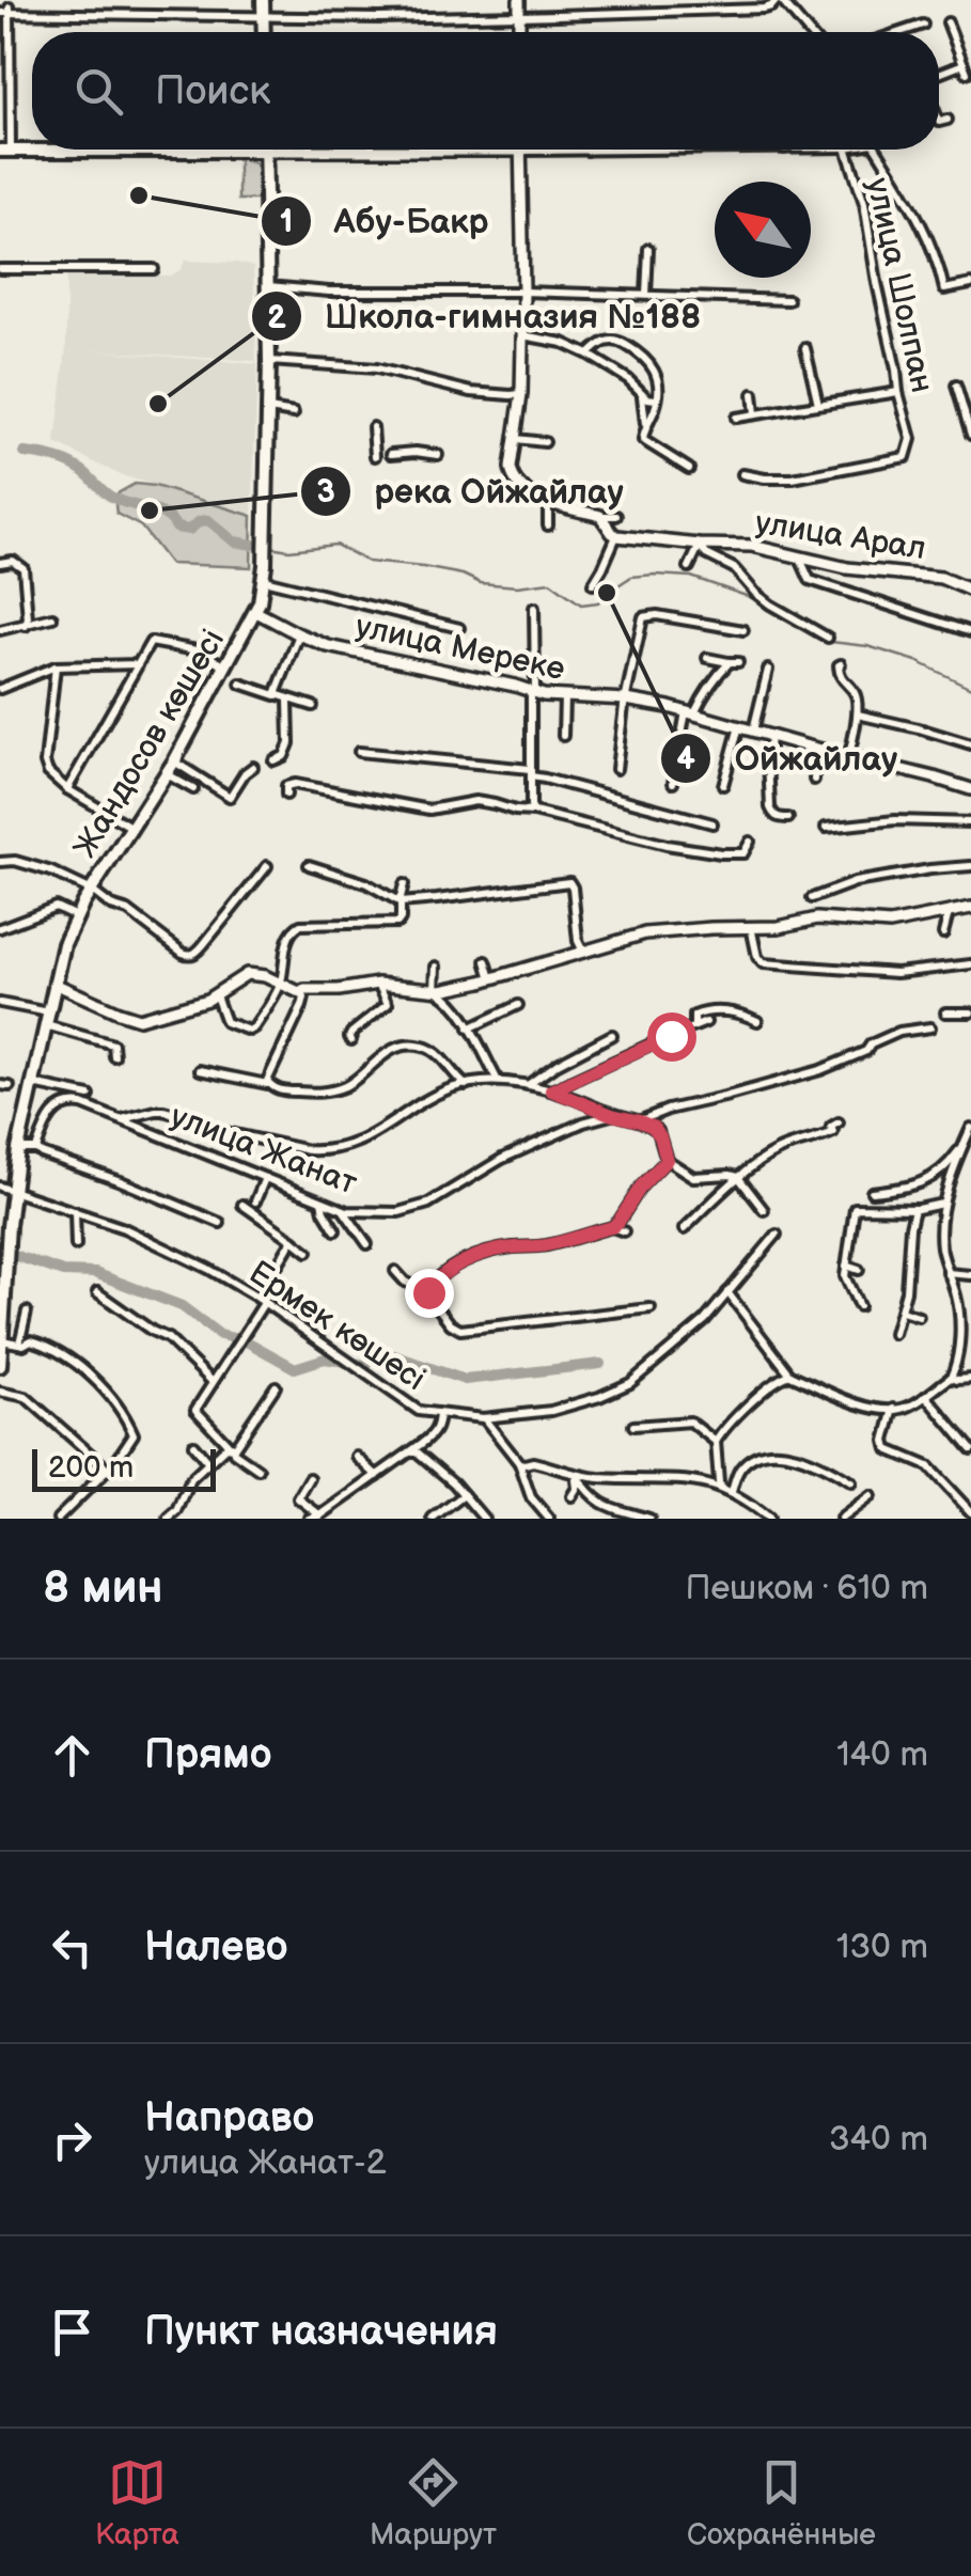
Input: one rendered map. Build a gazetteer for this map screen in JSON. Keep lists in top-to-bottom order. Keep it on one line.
{"streets":{"main road":["Жандосов көшесі"],"street":["улица Шолпан","улица Арал","улица Мереке","улица Жанат","Ермек көшесі"]},"crossings":[["улица Мереке","Жандосов көшесі"],["Жандосов көшесі","Ермек көшесі"]],"places":["Абу-Бакр","Школа-гимназия №188","река Ойжайлау","Ойжайлау"],"scale_bar":"200 m","north":"top left","page":{"search":"Поиск","scale":"200 m","heading":["8 мин","Пешком · 610 m"],"list":[["Прямо","140 m"],["Налево","130 m"],["Направо","улица Жанат-2","340 m"],"Пункт назначения"],"nav":["Карта","Маршрут","Сохранённые"]}}
